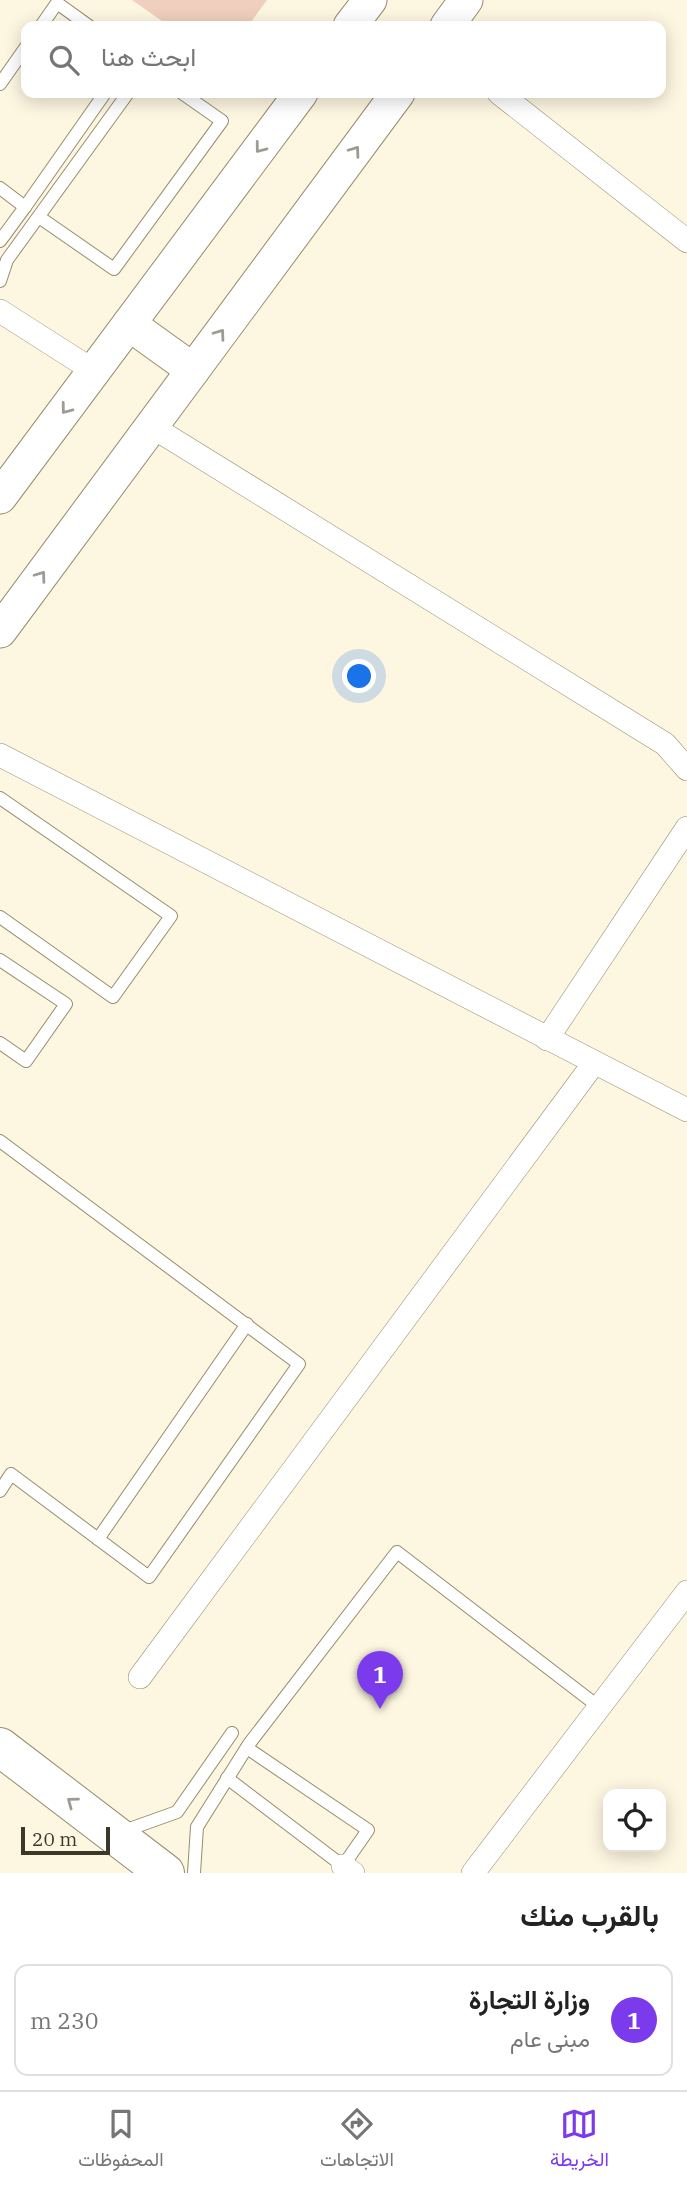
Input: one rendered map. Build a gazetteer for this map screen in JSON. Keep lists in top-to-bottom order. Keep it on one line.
{"scale_bar":"20 m","page":{"search":"ابحث هنا","pins":"1","scale":"20 m","heading":"بالقرب منك","list":[{"mark":"1","name":"وزارة التجارة","note":"مبنى عام","value":"230 m"}],"nav":["الخريطة","الاتجاهات","المحفوظات"]}}
